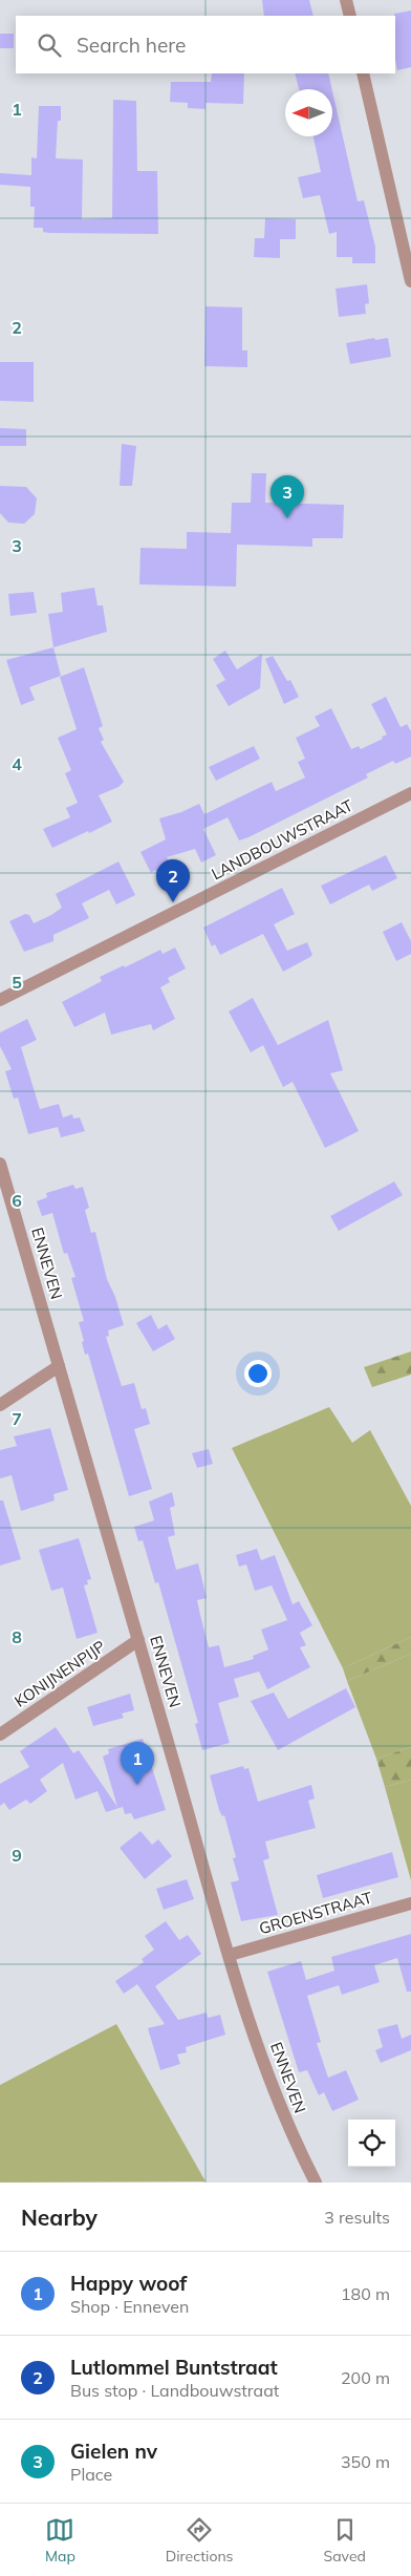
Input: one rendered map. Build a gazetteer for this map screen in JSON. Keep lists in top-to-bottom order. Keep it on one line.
{"streets":{"street":["LANDBOUWSTRAAT","ENNEVEN","KONIJNENPIJP","GROENSTRAAT"]},"crossings":[["ENNEVEN","KONIJNENPIJP"],["ENNEVEN","GROENSTRAAT"]],"north":"left","page":{"search":"Search here","pins":["3","2","1"],"heading":["Nearby","3 results"],"list":[{"mark":"1","name":"Happy woof","note":"Shop · Enneven","value":"180 m"},{"mark":"2","name":"Lutlommel Buntstraat","note":"Bus stop · Landbouwstraat","value":"200 m"},{"mark":"3","name":"Gielen nv","note":"Place","value":"350 m"}],"nav":["Map","Directions","Saved"]},"grid":{"rows":["1","2","3","4","5","6","7","8","9"]}}
